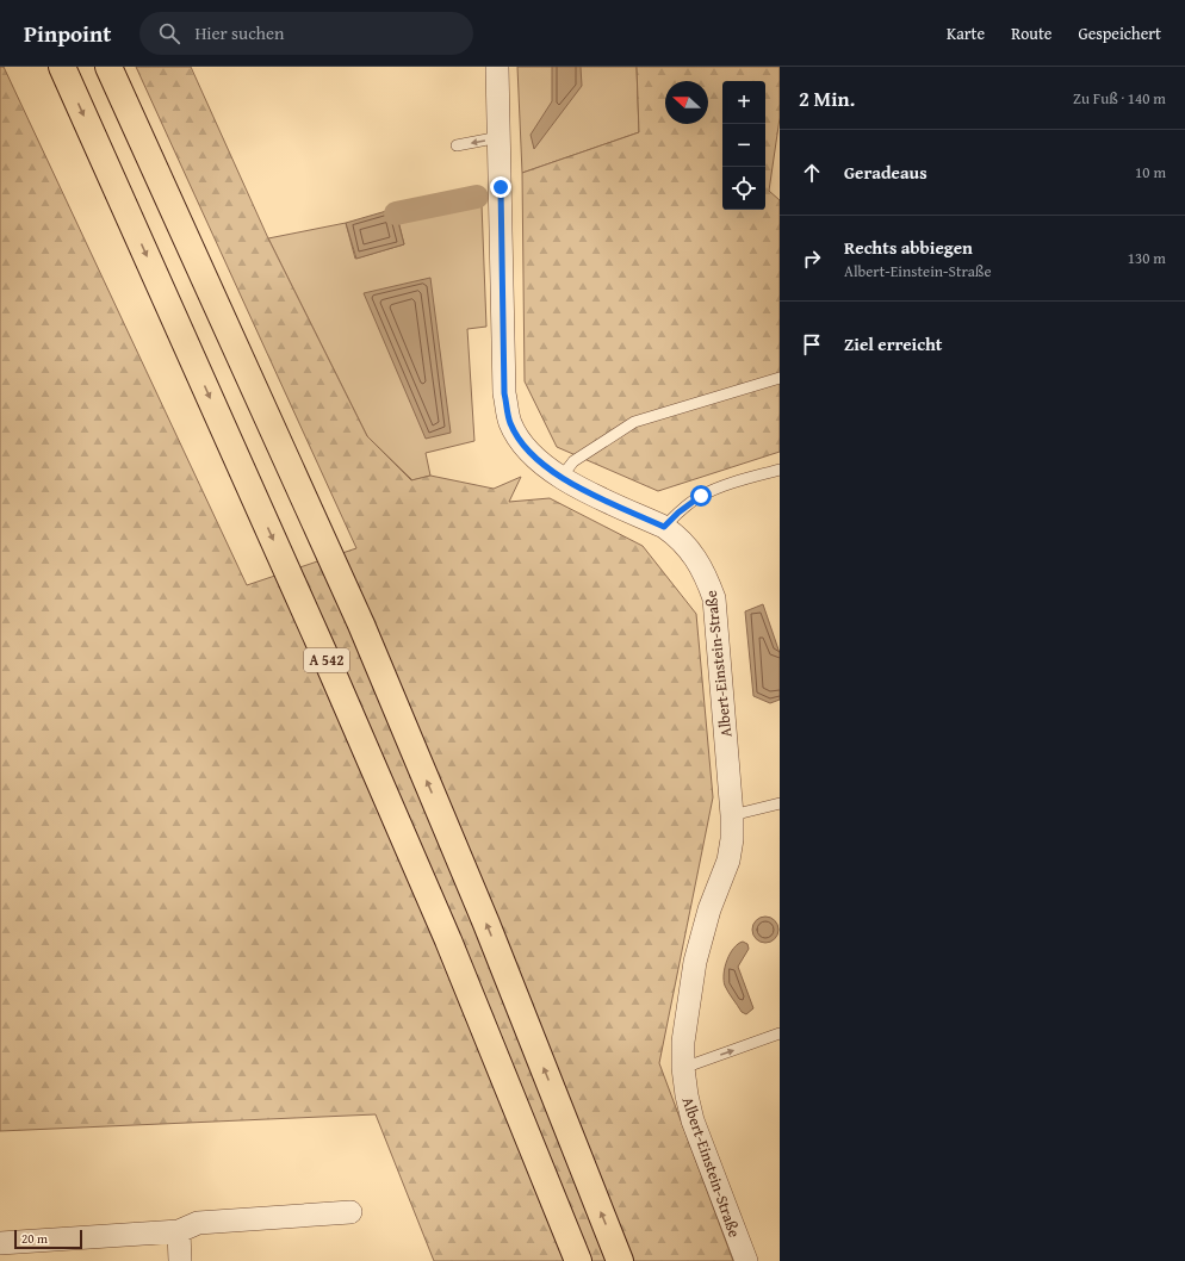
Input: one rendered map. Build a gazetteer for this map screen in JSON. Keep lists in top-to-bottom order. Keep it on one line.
{"streets":{"highway":["A 542"],"street":["Albert-Einstein-Straße"]},"scale_bar":"20 m","north":"left","page":{"header":"Pinpoint","search":"Hier suchen","nav":["Karte","Route","Gespeichert"],"heading":["2 Min.","Zu Fuß · 140 m"],"map_buttons":["+","−"],"list":[["Geradeaus","10 m"],["Rechts abbiegen","Albert-Einstein-Straße","130 m"],"Ziel erreicht"],"scale":"20 m"}}
